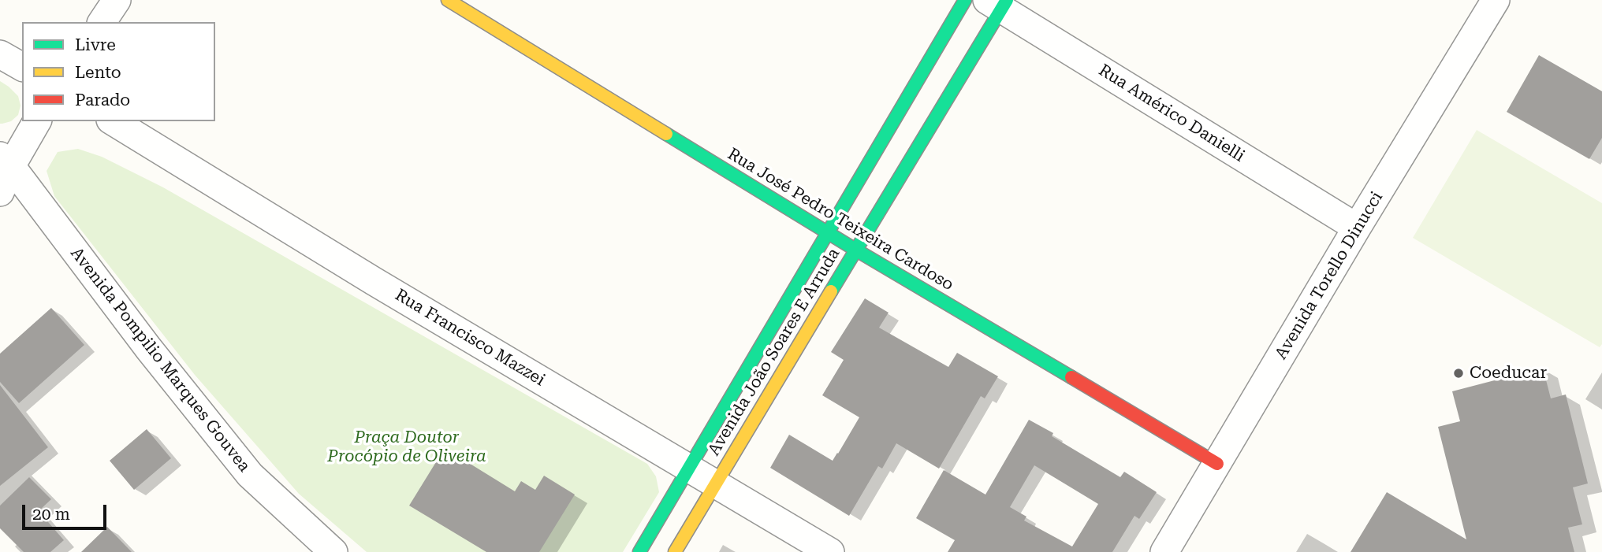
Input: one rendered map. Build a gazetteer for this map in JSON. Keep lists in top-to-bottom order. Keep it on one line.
{"streets":{"street":["Rua Américo Danielli","Rua José Pedro Teixeira Cardoso","Avenida Torello Dinucci","Rua Francisco Mazzei","Avenida João Soares E Arruda","Avenida Pompilio Marques Gouvea"]},"crossings":[["Rua Américo Danielli","Avenida Torello Dinucci"],["Rua Américo Danielli","Avenida João Soares E Arruda"],["Rua José Pedro Teixeira Cardoso","Avenida Torello Dinucci"],["Rua José Pedro Teixeira Cardoso","Avenida João Soares E Arruda"],["Rua Francisco Mazzei","Avenida João Soares E Arruda"]],"parks":["Praça Doutor Procópio de Oliveira"],"places":["Coeducar"],"legend":["Livre","Lento","Parado"],"scale_bar":"20 m"}
